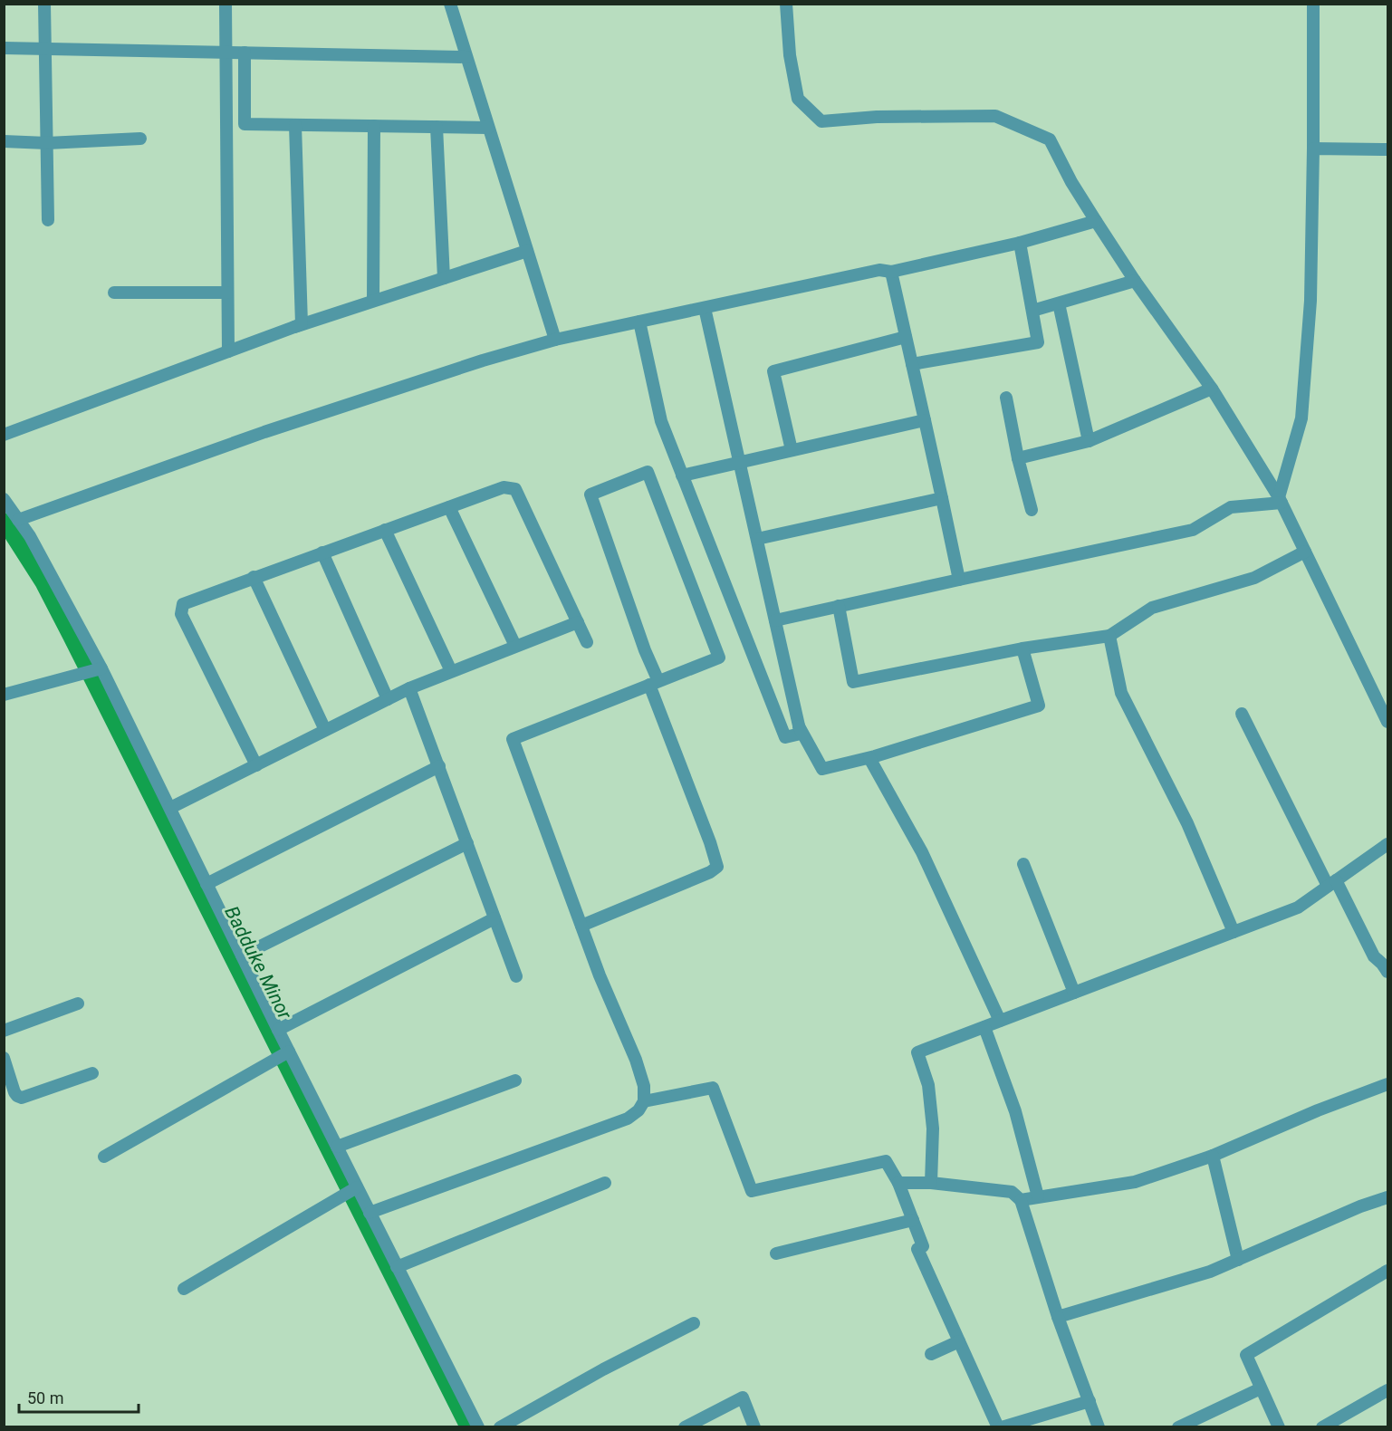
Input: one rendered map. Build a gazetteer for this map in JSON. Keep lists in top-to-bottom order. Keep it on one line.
{"water":["Badduke Minor"],"scale_bar":"50 m"}
